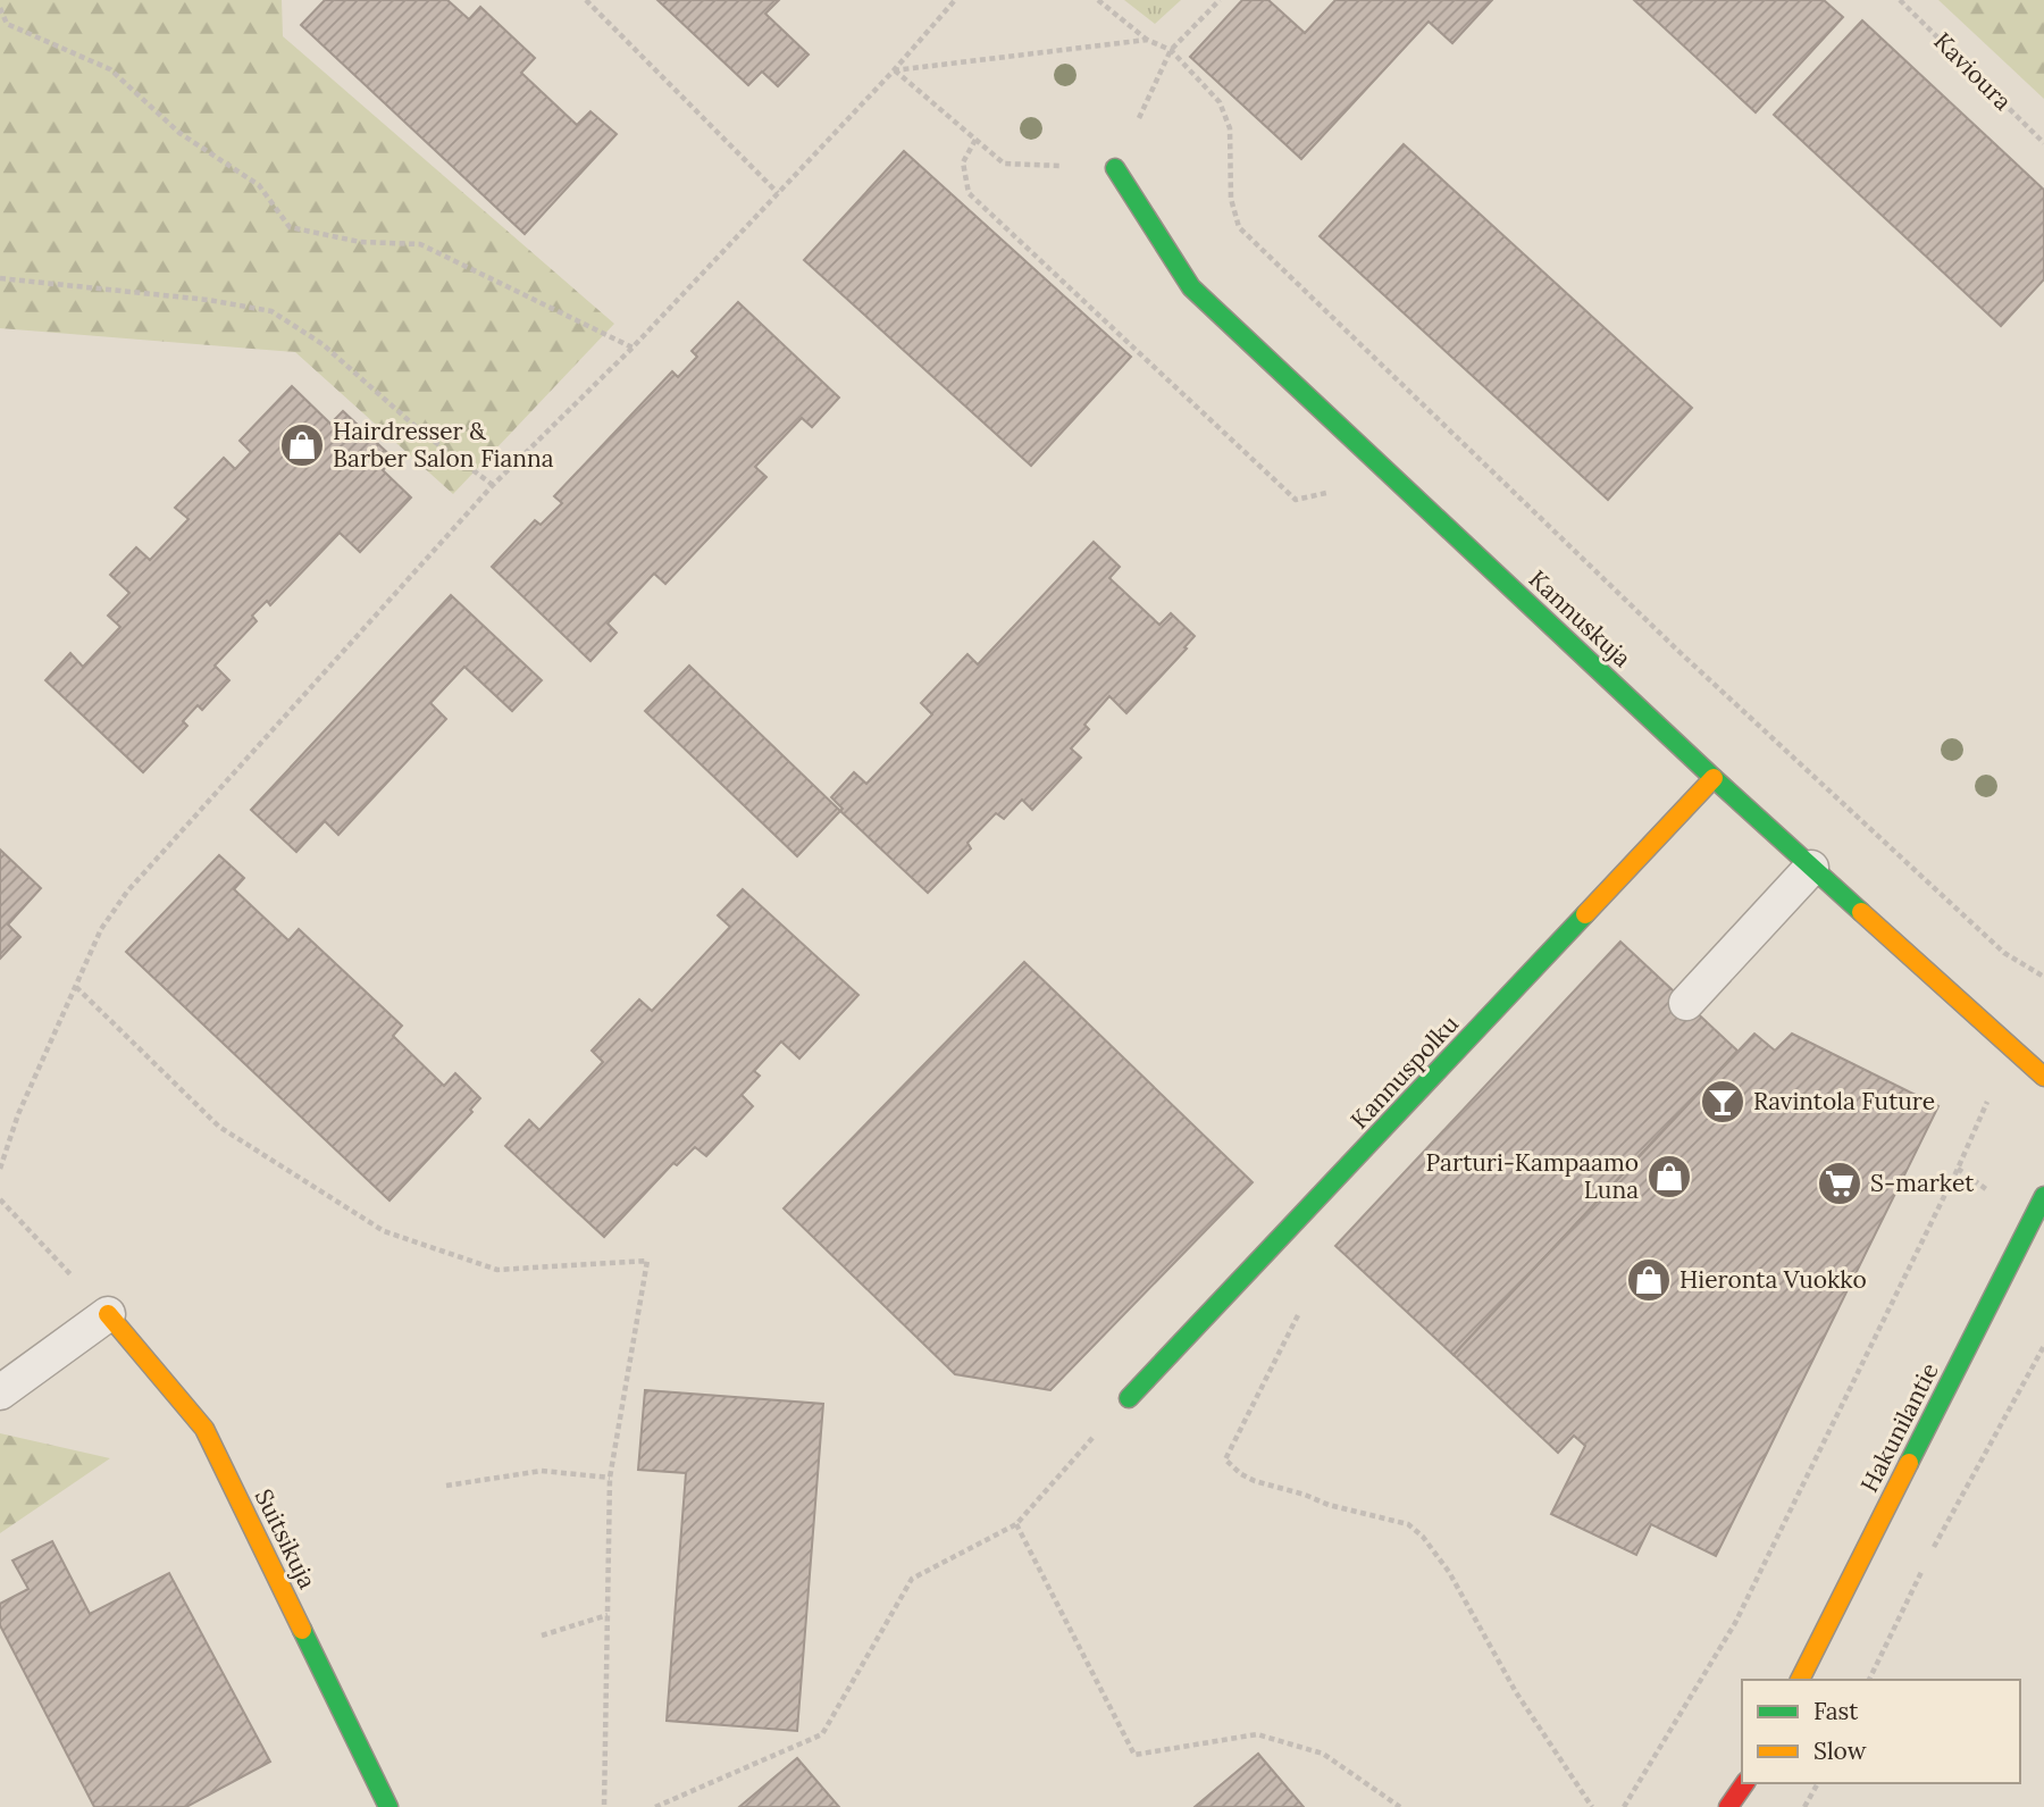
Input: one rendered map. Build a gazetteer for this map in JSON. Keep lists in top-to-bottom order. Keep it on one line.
{"streets":{"street":["Kannuskuja","Kannuspolku","Hakunilantie","Suitsikuja"],"path":["Kavioura"]},"crossings":[["Kannuskuja","Kannuspolku"]],"places":{"shop":["Hairdresser & Barber Salon Fianna","Parturi-Kampaamo Luna","Hieronta Vuokko"],"bar":["Ravintola Future"],"supermarket":["S-market"]},"legend":["Fast","Slow"]}
